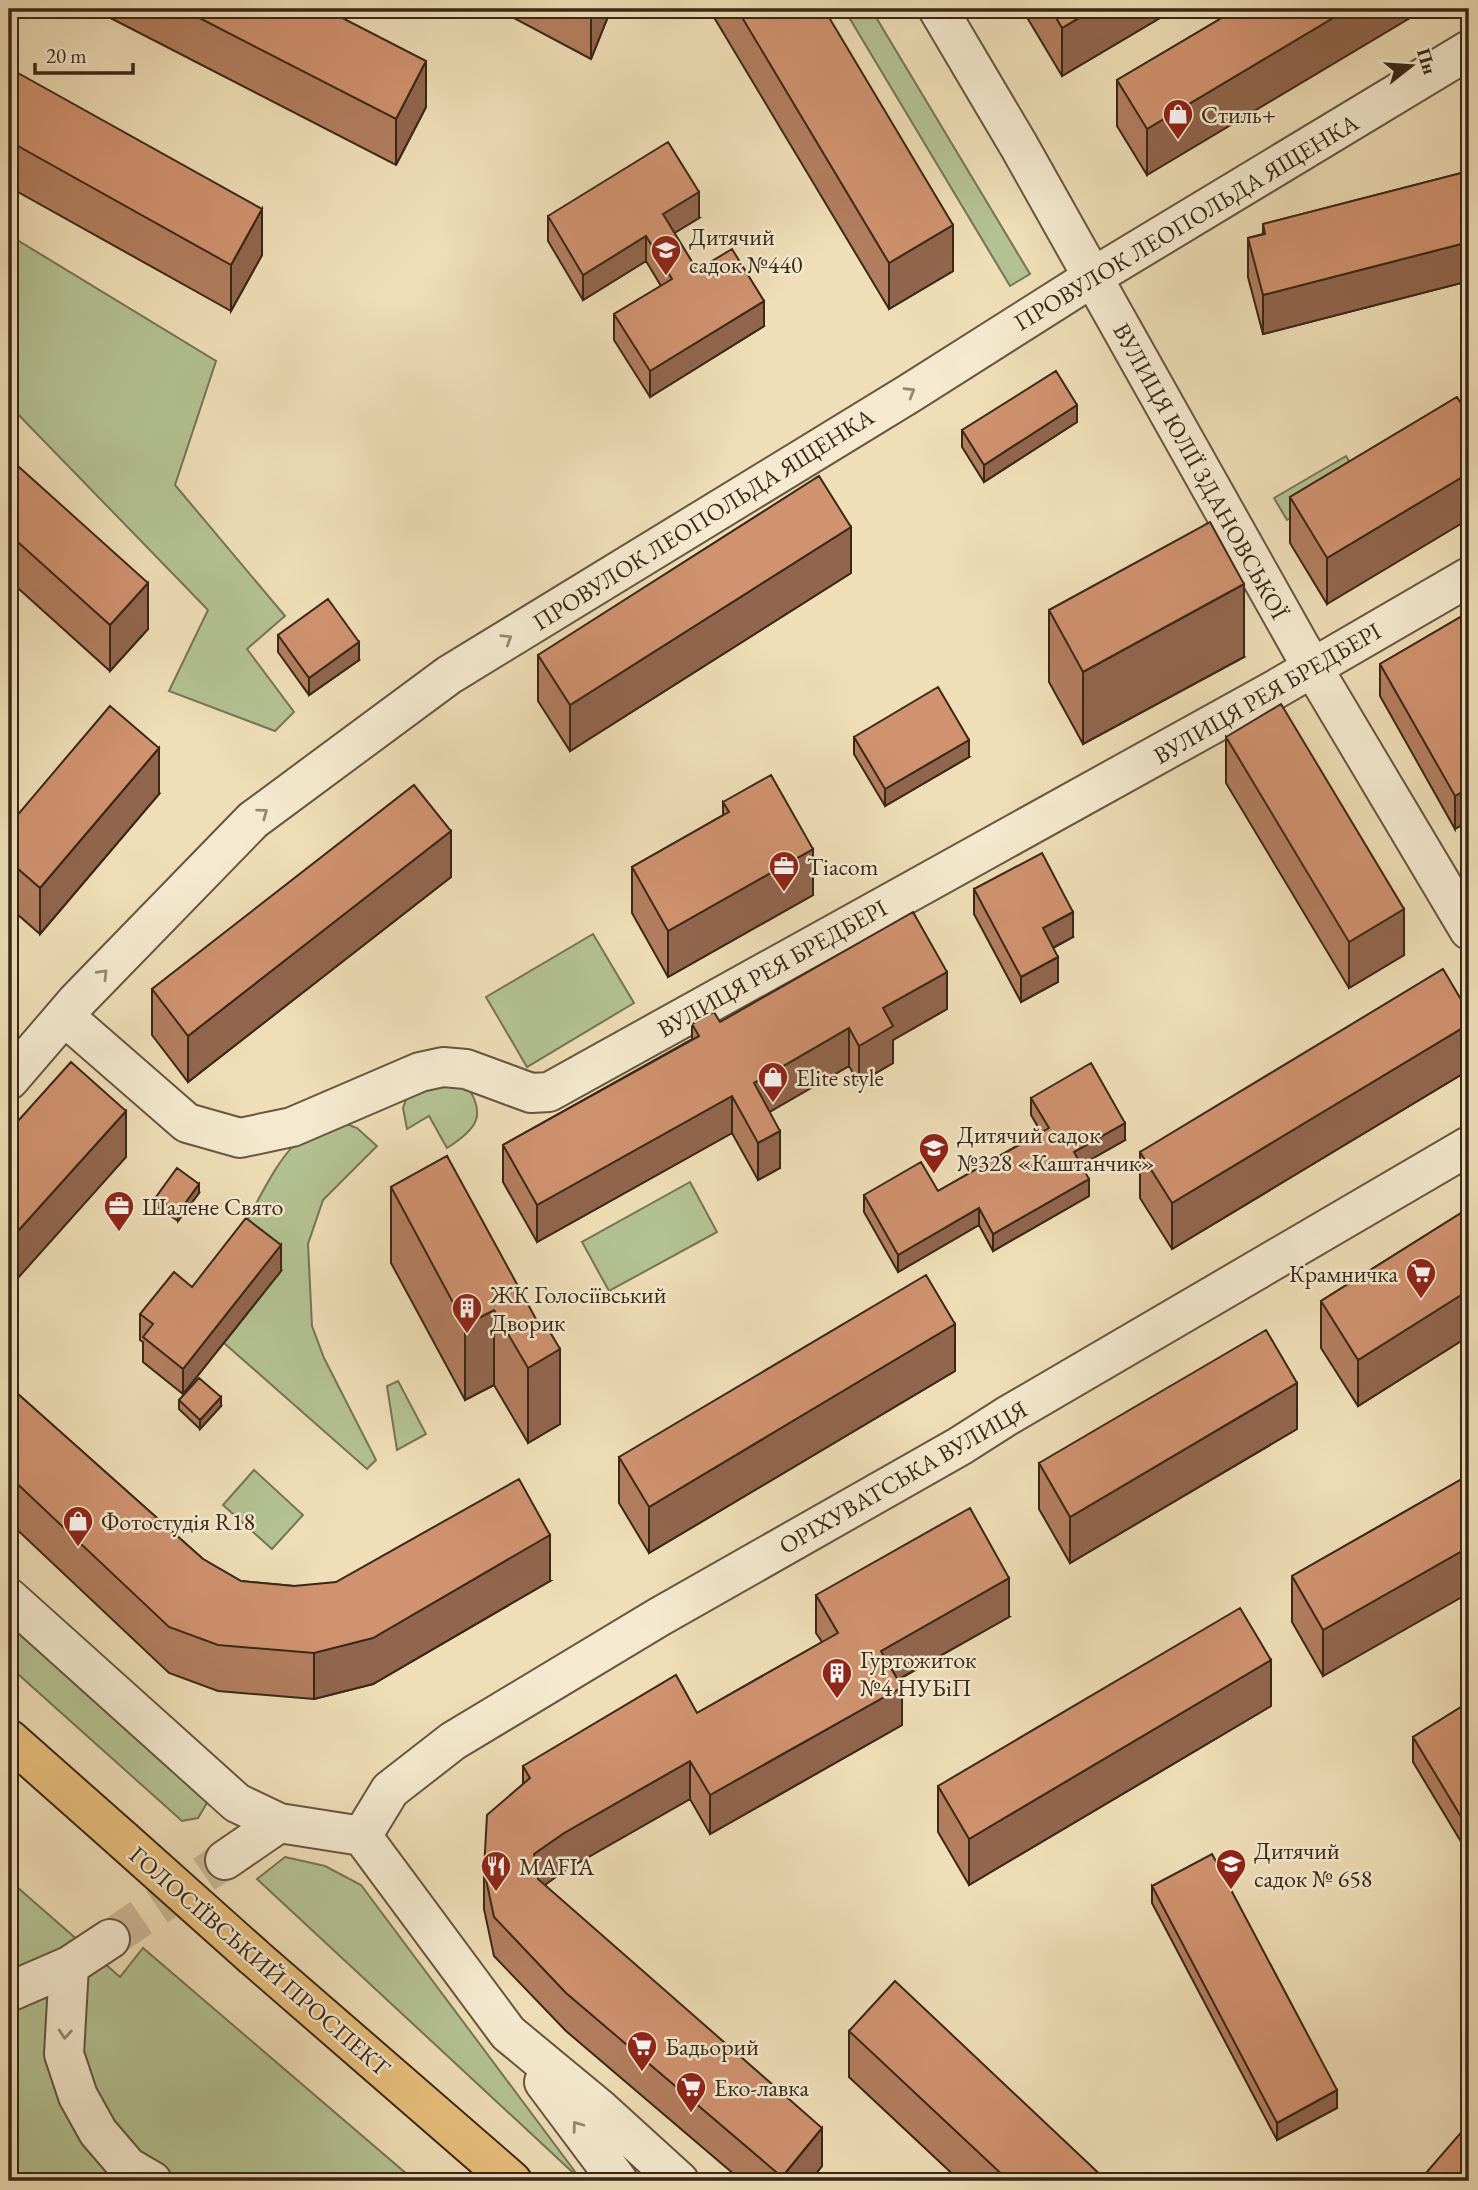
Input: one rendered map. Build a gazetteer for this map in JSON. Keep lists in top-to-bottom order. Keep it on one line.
{"streets":{"highway":["ГОЛОСІЇВСЬКИЙ ПРОСПЕКТ"],"street":["ПРОВУЛОК ЛЕОПОЛЬДА ЯЩЕНКА","ВУЛИЦЯ ЮЛІЇ ЗДАНОВСЬКОЇ","ВУЛИЦЯ РЕЯ БРЕДБЕРІ","ОРІХУВАТСЬКА ВУЛИЦЯ"]},"crossings":[["ПРОВУЛОК ЛЕОПОЛЬДА ЯЩЕНКА","ВУЛИЦЯ ЮЛІЇ ЗДАНОВСЬКОЇ"],["ПРОВУЛОК ЛЕОПОЛЬДА ЯЩЕНКА","ВУЛИЦЯ РЕЯ БРЕДБЕРІ"],["ВУЛИЦЯ ЮЛІЇ ЗДАНОВСЬКОЇ","ВУЛИЦЯ РЕЯ БРЕДБЕРІ"]],"one_way":["ПРОВУЛОК ЛЕОПОЛЬДА ЯЩЕНКА"],"places":{"shop":["Стиль+","Elite style","Фотостудія R18"],"school or university":["Дитячий садок №440","Дитячий садок №328 «Каштанчик»","Дитячий садок № 658"],"office":["Tiacom","Шалене Свято"],"supermarket":["Крамничка","Бадьорий","Еко-лавка"],"building":["ЖК Голосіївський Дворик","Гуртожиток №4 НУБіП"],"restaurant":["MAFIA"]},"scale_bar":"20 m","north":"right"}
